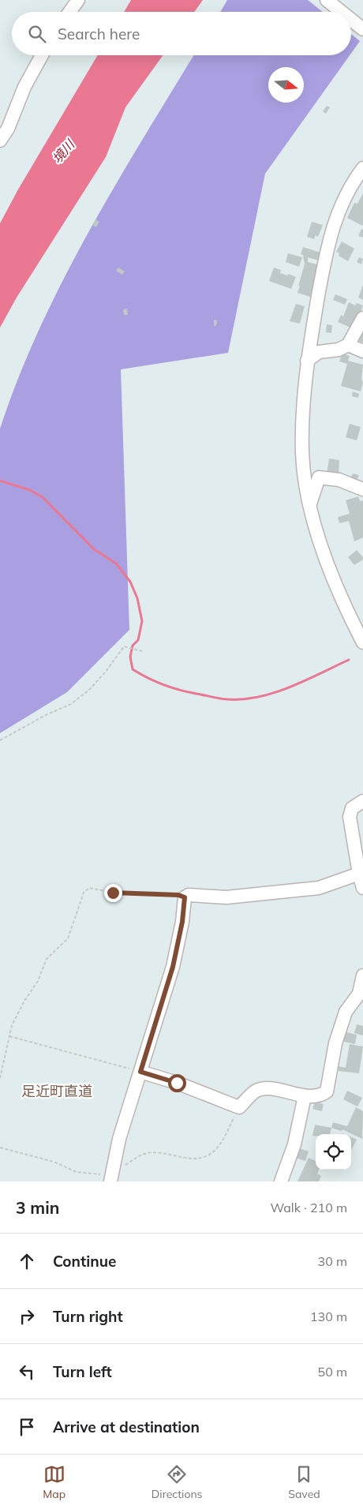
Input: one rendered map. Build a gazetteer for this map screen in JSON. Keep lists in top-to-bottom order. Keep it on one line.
{"districts":["足近町直道"],"water":["境川"],"north":"right","page":{"search":"Search here","heading":["3 min","Walk · 210 m"],"list":[["Continue","30 m"],["Turn right","130 m"],["Turn left","50 m"],"Arrive at destination"],"nav":["Map","Directions","Saved"]}}
